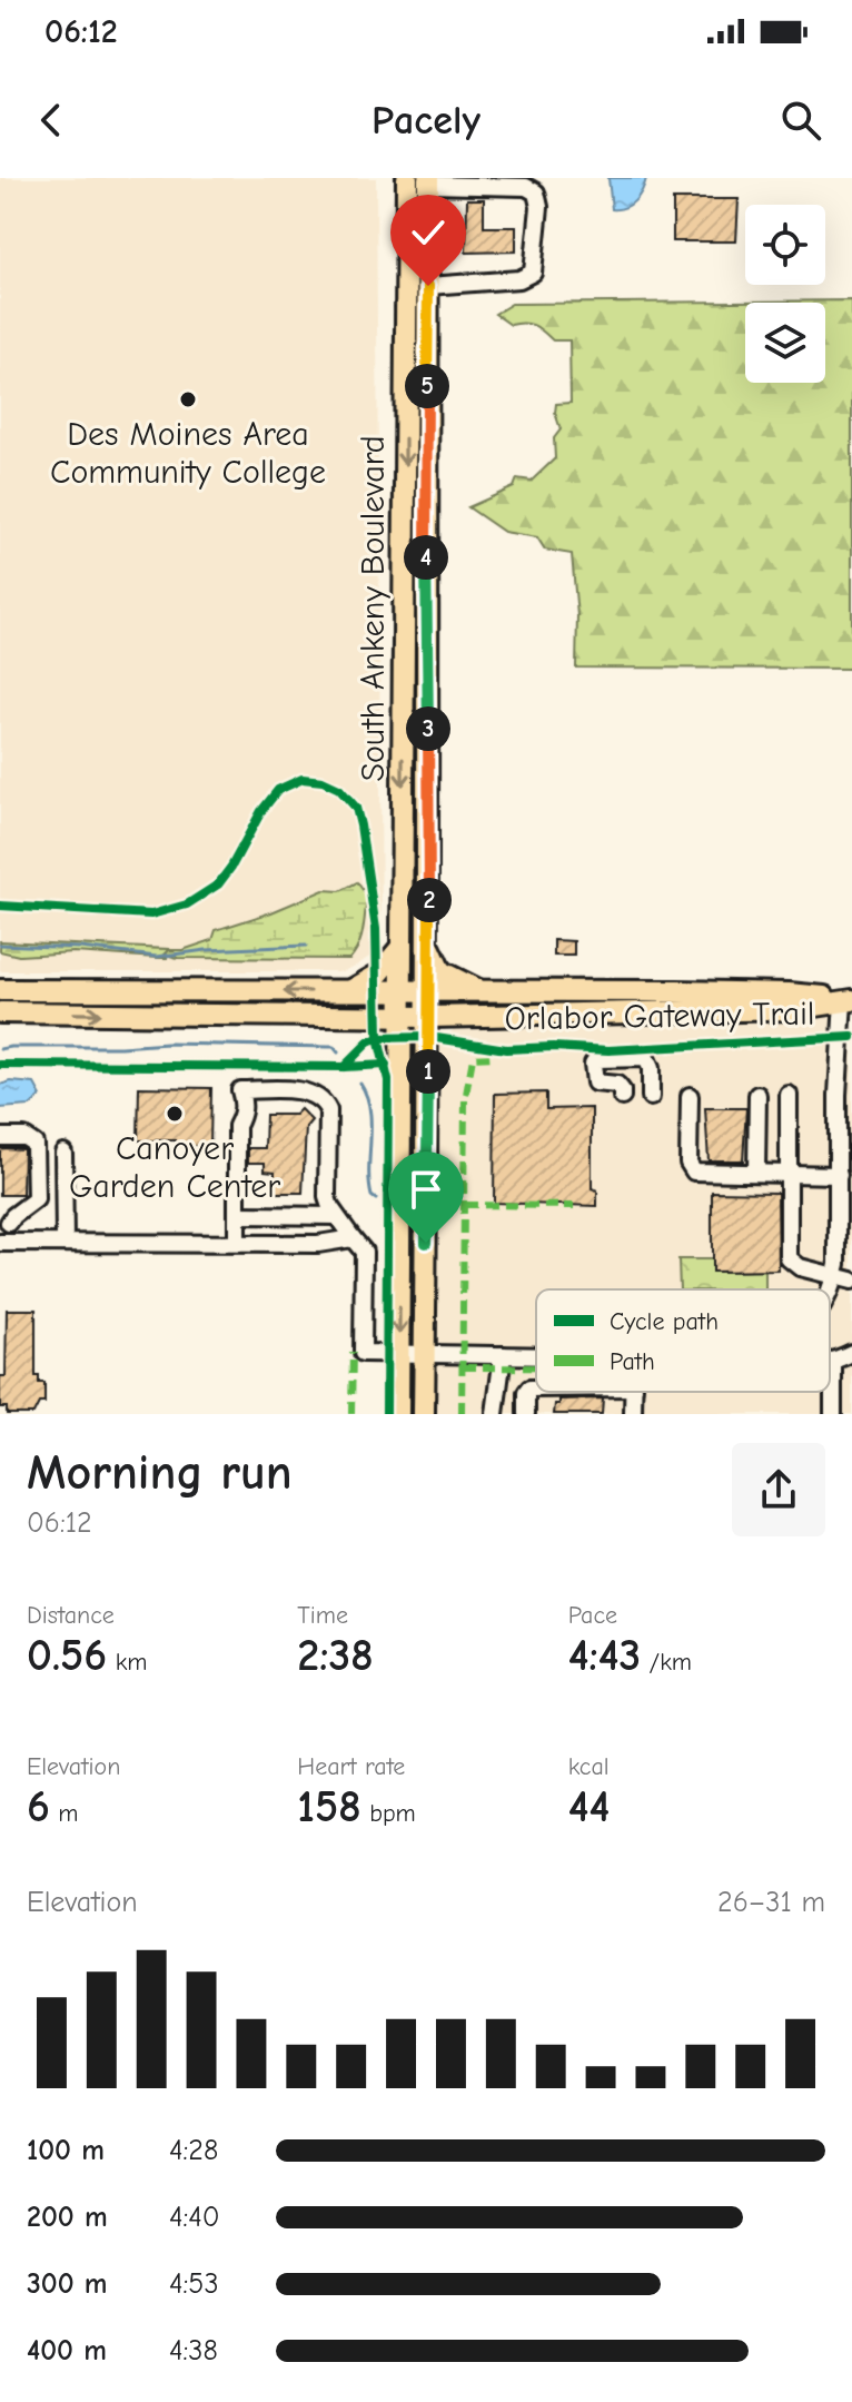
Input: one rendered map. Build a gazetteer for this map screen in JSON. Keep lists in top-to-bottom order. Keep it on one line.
{"streets":{"main road":["South Ankeny Boulevard"],"cycle path":["Orlabor Gateway Trail"]},"places":["Des Moines Area Community College","Canoyer Garden Center"],"legend":["Cycle path","Path"],"page":{"status":"06:12","header":"Pacely","pins":["5","4","3","2","1"],"heading":["Morning run","06:12"],"stats":[["Distance","0.56 km"],["Time","2:38"],["Pace","4:43 /km"],["Elevation","6 m"],["Heart rate","158 bpm"],["kcal","44"]],"chart":["Elevation","26–31 m"],"list":[{"name":"100 m","note":"4:28"},{"name":"200 m","note":"4:40"},{"name":"300 m","note":"4:53"},{"name":"400 m","note":"4:38"}]}}
